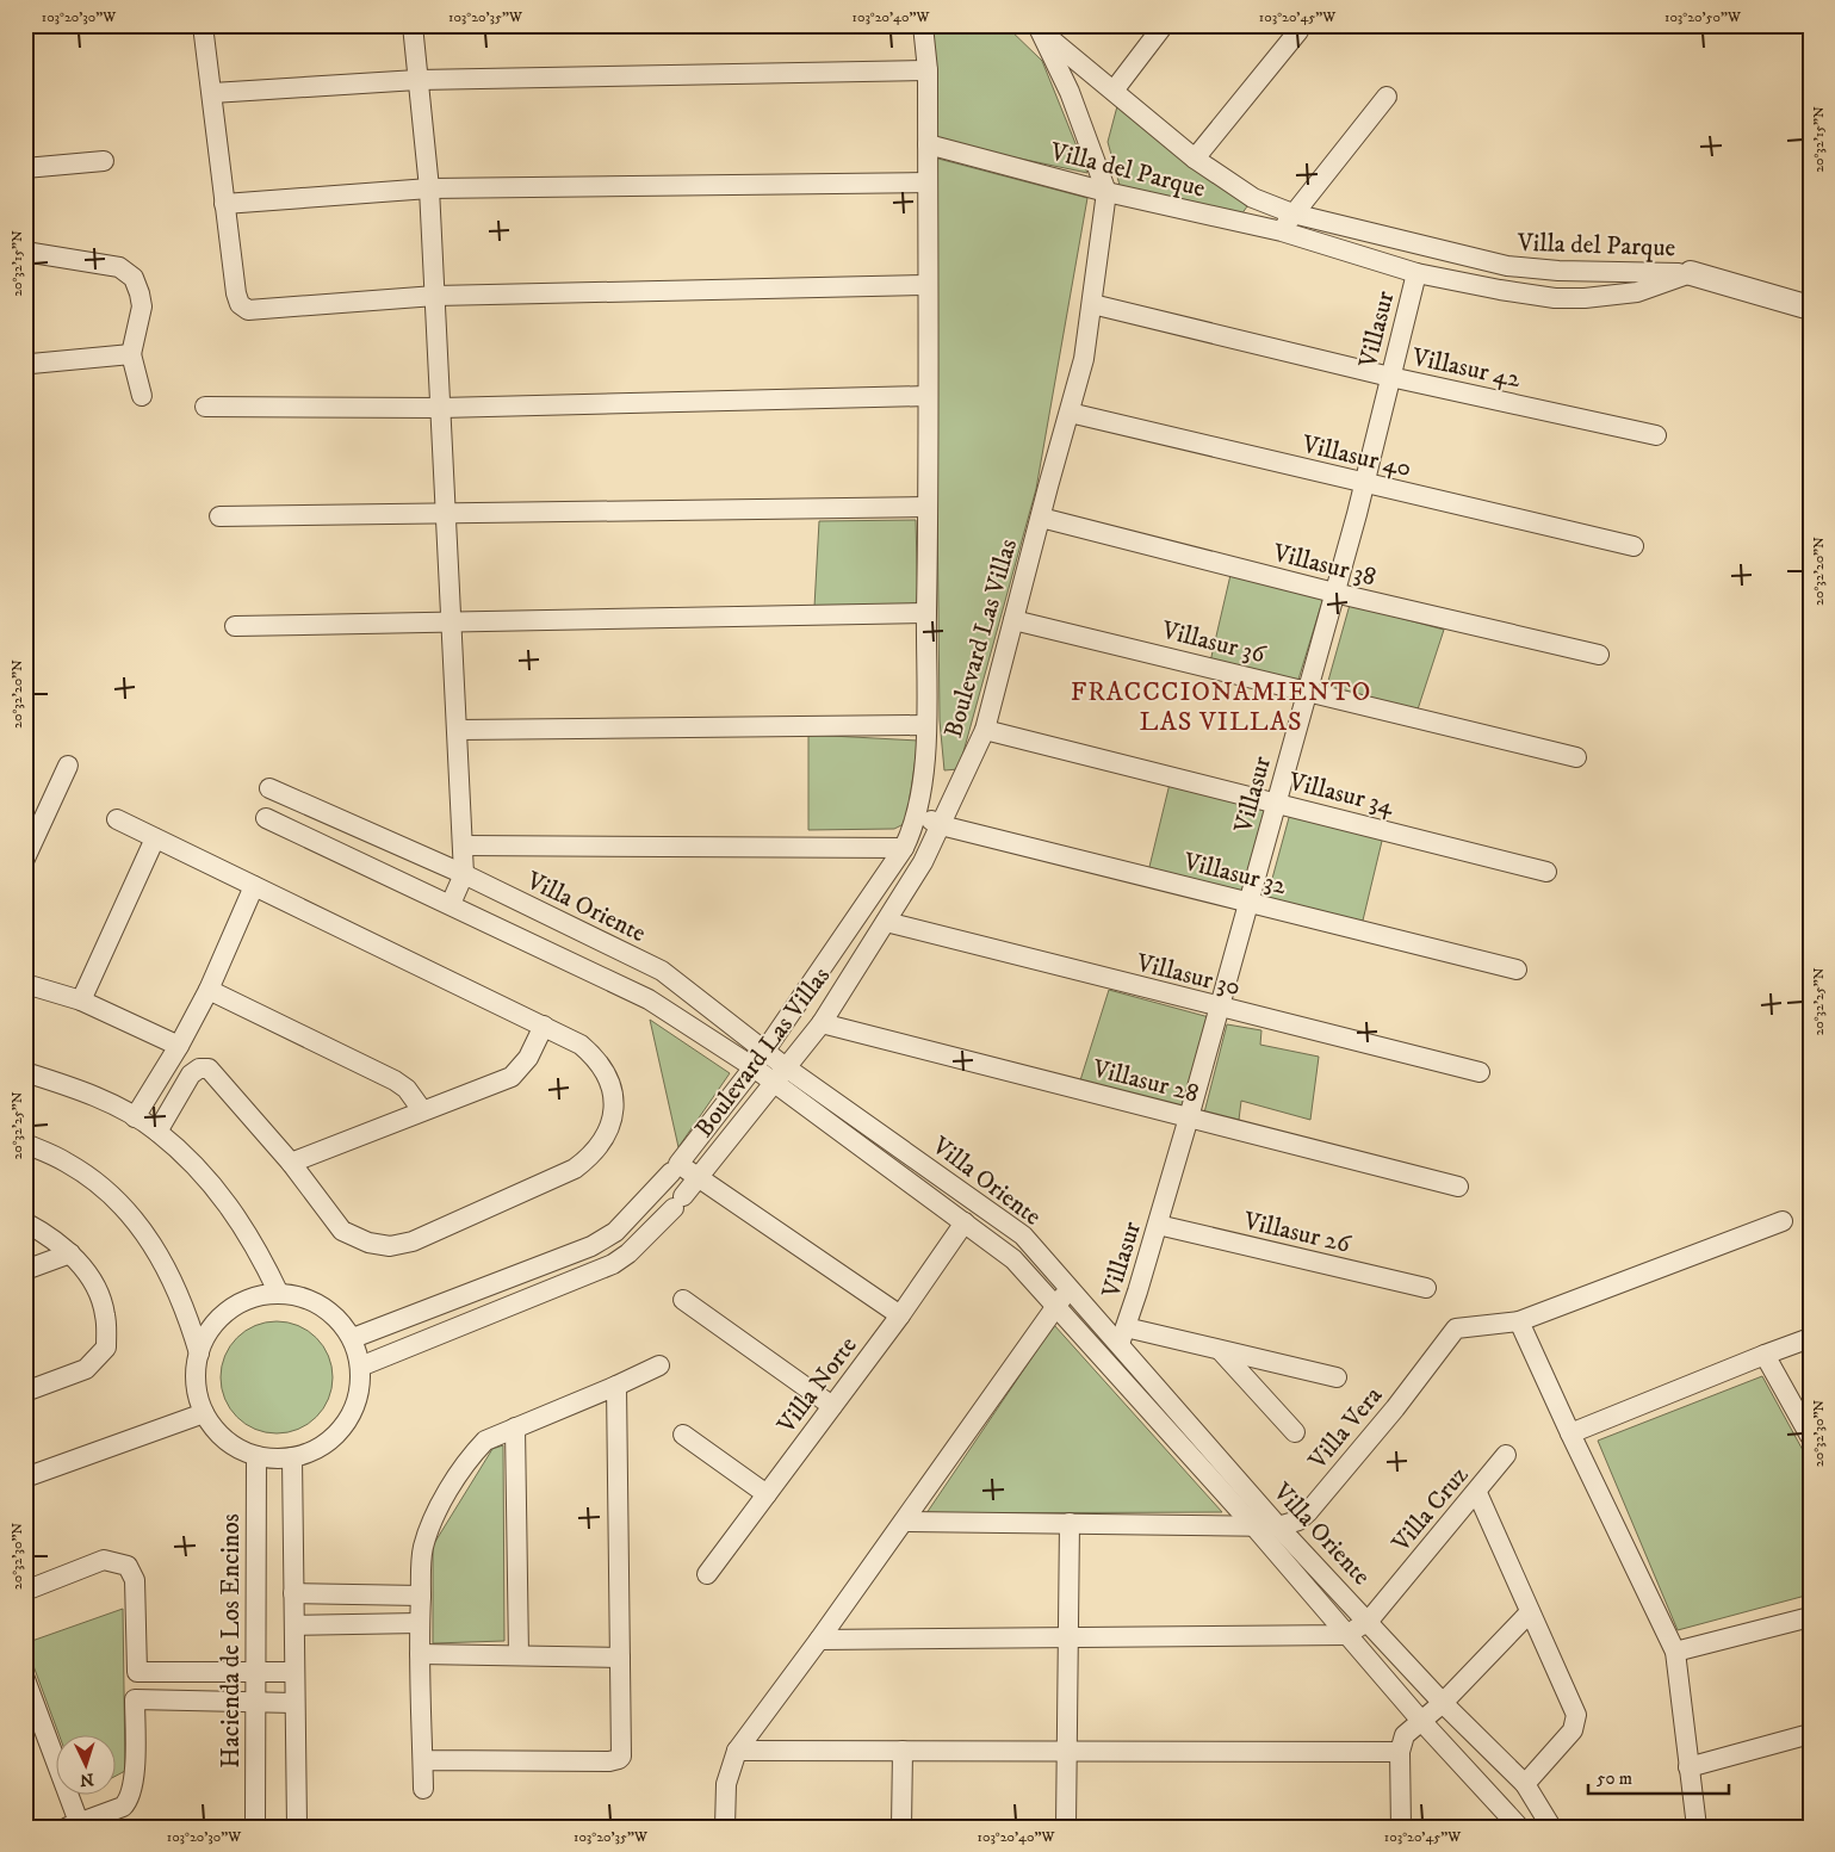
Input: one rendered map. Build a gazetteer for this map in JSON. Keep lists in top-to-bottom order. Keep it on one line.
{"streets":{"street":["Villa del Parque","Villasur","Villasur 42","Villasur 40","Villasur 38","Boulevard Las Villas","Villasur 36","Villasur 34","Villasur 32","Villa Oriente","Villasur 30","Villasur 28","Villasur 26","Villa Norte","Villa Vera","Villa Cruz","Hacienda de Los Encinos"]},"crossings":[["Villa del Parque","Villasur"],["Villa del Parque","Boulevard Las Villas"],["Villasur","Villasur 42"],["Villasur","Villasur 40"],["Villasur","Villasur 38"],["Villasur","Villasur 36"],["Villasur","Villasur 34"],["Villasur","Villasur 32"],["Villasur","Villa Oriente"],["Villasur","Villasur 30"],["Villasur","Villasur 28"],["Villasur","Villasur 26"],["Villasur 42","Boulevard Las Villas"],["Villasur 40","Boulevard Las Villas"],["Villasur 38","Boulevard Las Villas"],["Boulevard Las Villas","Villasur 36"],["Boulevard Las Villas","Villasur 34"],["Boulevard Las Villas","Villasur 32"],["Boulevard Las Villas","Villa Oriente"],["Boulevard Las Villas","Villasur 30"],["Boulevard Las Villas","Villasur 28"],["Boulevard Las Villas","Hacienda de Los Encinos"],["Villa Oriente","Villa Norte"],["Villa Oriente","Villa Vera"],["Villa Oriente","Villa Cruz"]],"districts":["FRACCCIONAMIENTO LAS VILLAS"],"scale_bar":"50 m","north":"bottom","coordinates":["103°20'30\"W","103°20'35\"W","103°20'40\"W","103°20'45\"W","103°20'50\"W","20°32'15\"N","20°32'20\"N","20°32'25\"N","20°32'30\"N"]}
